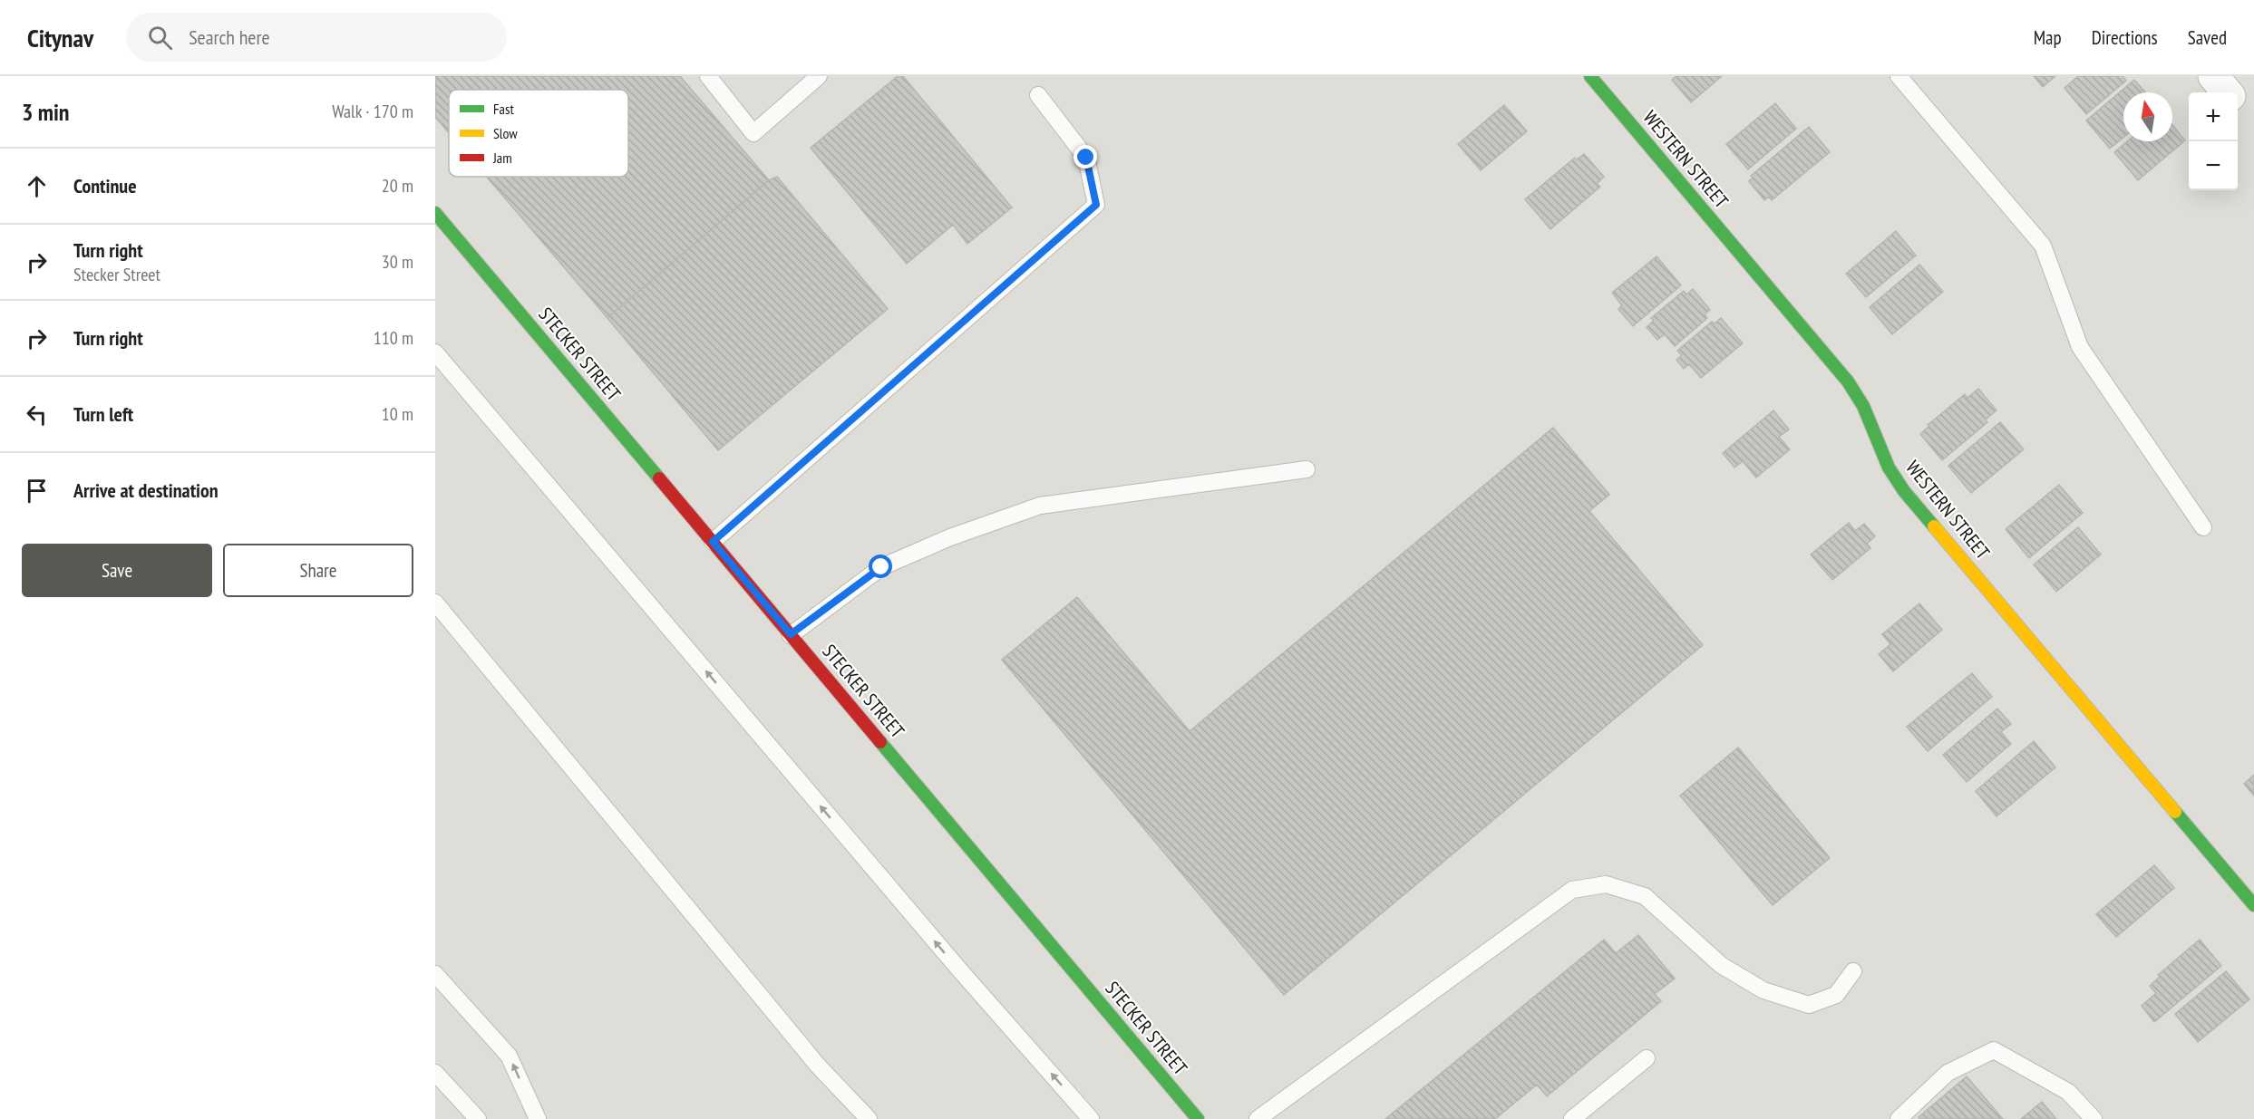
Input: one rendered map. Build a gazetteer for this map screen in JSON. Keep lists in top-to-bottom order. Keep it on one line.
{"streets":{"street":["WESTERN STREET","STECKER STREET"]},"legend":["Fast","Slow","Jam"],"north":"top","page":{"header":"Citynav","search":"Search here","nav":["Map","Directions","Saved"],"heading":["3 min","Walk · 170 m"],"map_buttons":["+","−"],"list":[["Continue","20 m"],["Turn right","Stecker Street","30 m"],["Turn right","110 m"],["Turn left","10 m"],"Arrive at destination"],"buttons":["Save","Share"]}}
